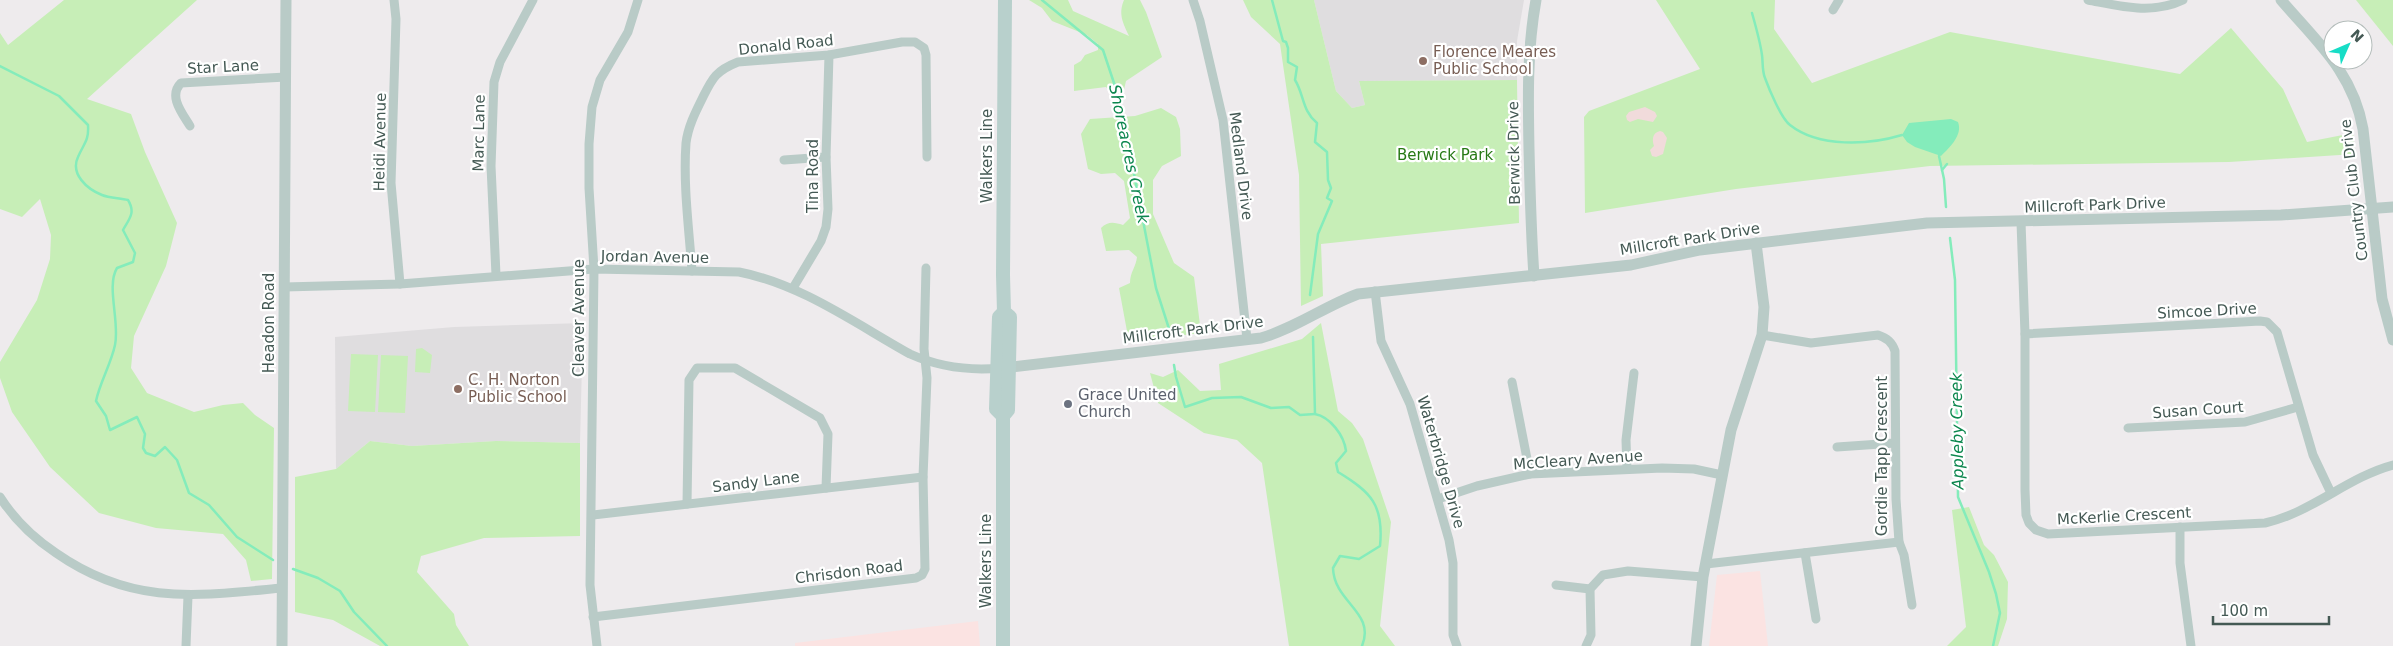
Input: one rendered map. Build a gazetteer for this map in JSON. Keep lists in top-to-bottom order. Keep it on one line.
{"streets":{"main road":["Walkers Line"],"street":["Donald Road","Star Lane","Marc Lane","Heidi Avenue","Berwick Drive","Medland Drive","Tina Road","Country Club Drive","Millcroft Park Drive","Jordan Avenue","Simcoe Drive","Cleaver Avenue","Headon Road","Susan Court","Gordie Tapp Crescent","McCleary Avenue","Waterbridge Drive","Sandy Lane","McKerlie Crescent","Chrisdon Road"]},"crossings":[["Donald Road","Tina Road"],["Donald Road","Jordan Avenue"],["Star Lane","Headon Road"],["Marc Lane","Jordan Avenue"],["Heidi Avenue","Jordan Avenue"],["Berwick Drive","Millcroft Park Drive"],["Walkers Line","Millcroft Park Drive"],["Walkers Line","Jordan Avenue"],["Medland Drive","Millcroft Park Drive"],["Tina Road","Jordan Avenue"],["Country Club Drive","Millcroft Park Drive"],["Millcroft Park Drive","Jordan Avenue"],["Millcroft Park Drive","Waterbridge Drive"],["Millcroft Park Drive","McKerlie Crescent"],["Jordan Avenue","Cleaver Avenue"],["Jordan Avenue","Headon Road"],["Jordan Avenue","Chrisdon Road"],["Simcoe Drive","Susan Court"],["Simcoe Drive","McKerlie Crescent"],["Cleaver Avenue","Sandy Lane"],["Cleaver Avenue","Chrisdon Road"],["McCleary Avenue","Waterbridge Drive"],["Sandy Lane","Chrisdon Road"]],"water":["Shoreacres Creek","Appleby Creek"],"parks":["Berwick Park"],"places":["Florence Meares Public School","C. H. Norton Public School","Grace United Church"],"scale_bar":"100 m","north":"top right"}
